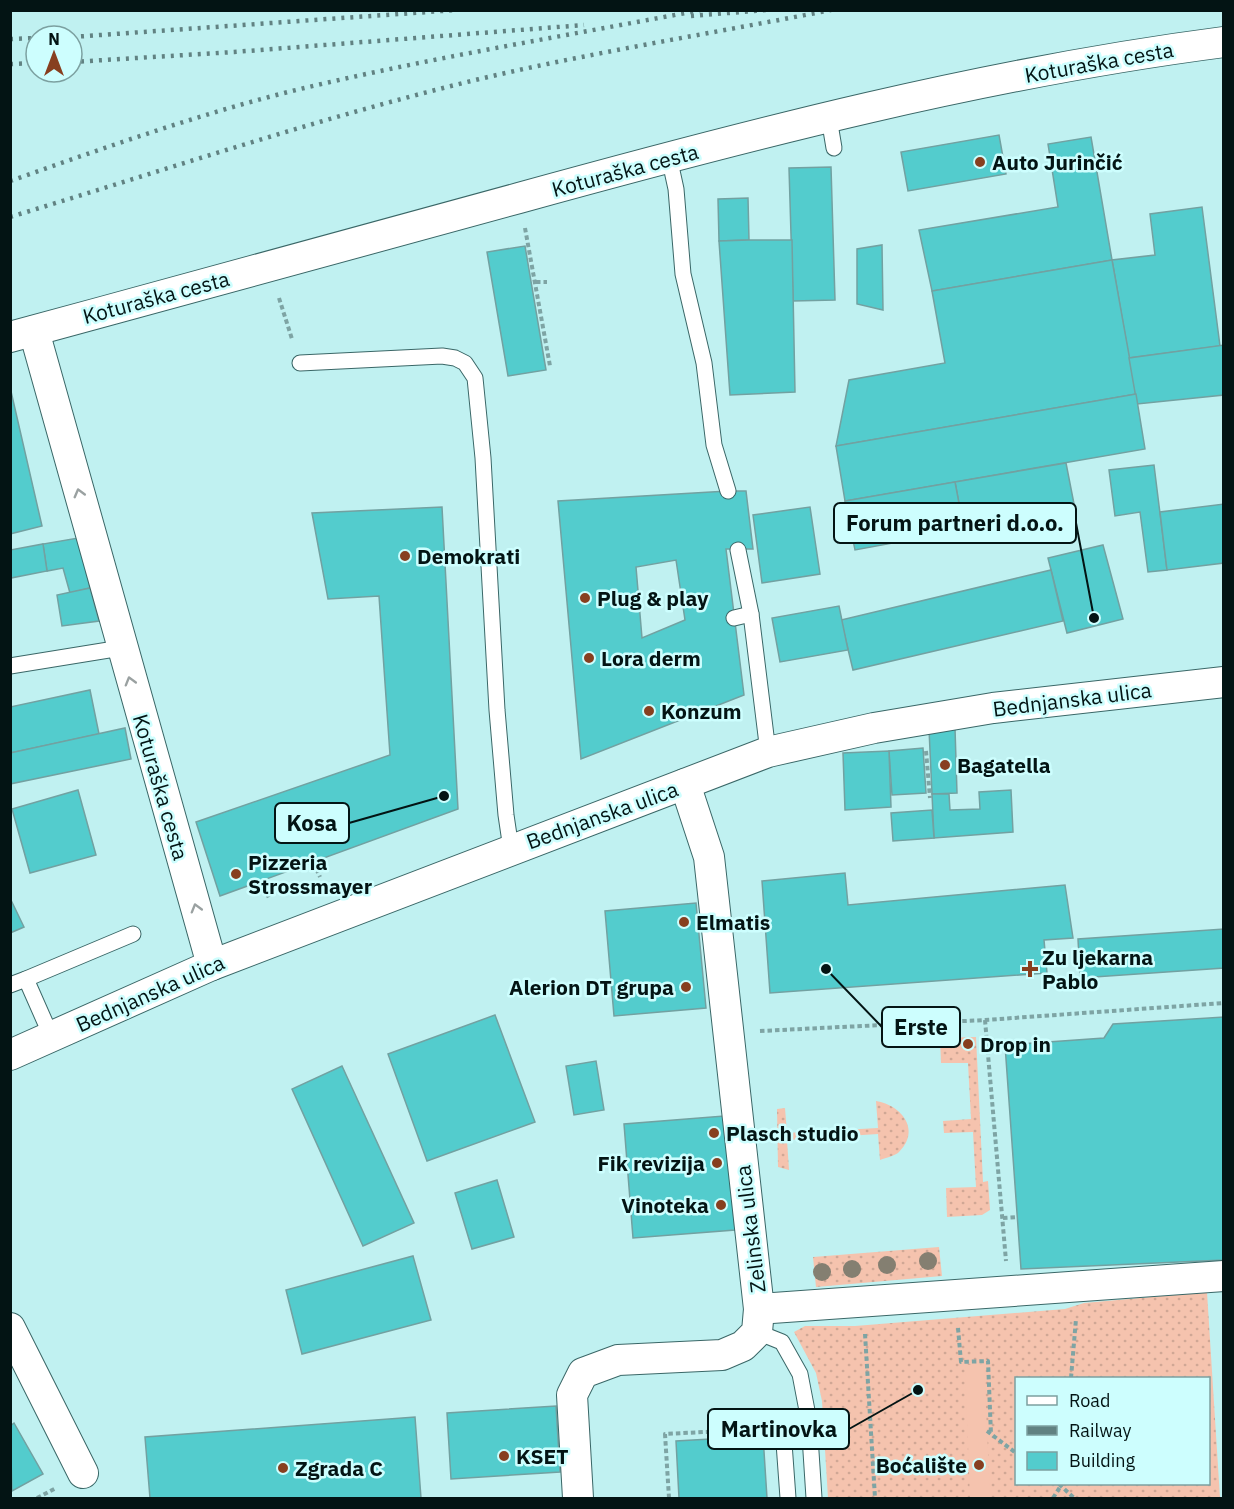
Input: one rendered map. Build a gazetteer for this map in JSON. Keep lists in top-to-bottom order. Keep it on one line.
{"streets":{"street":["Koturaška cesta","Bednjanska ulica","Zelinska ulica"]},"crossings":[["Koturaška cesta","Bednjanska ulica"],["Bednjanska ulica","Zelinska ulica"]],"places":{"other":["Auto Jurinčić","Demokrati","Plug & play","Forum partneri d.o.o.","Lora derm","Konzum","Bagatella","Kosa","Pizzeria Strossmayer","Elmatis","Erste","Alerion DT grupa","Drop in","Plasch studio","Fik revizija","Vinoteka","Martinovka","KSET","Boćalište","Zgrada C"],"health":["Zu ljekarna Pablo"]},"legend":["Road","Railway","Building"],"north":"top"}
